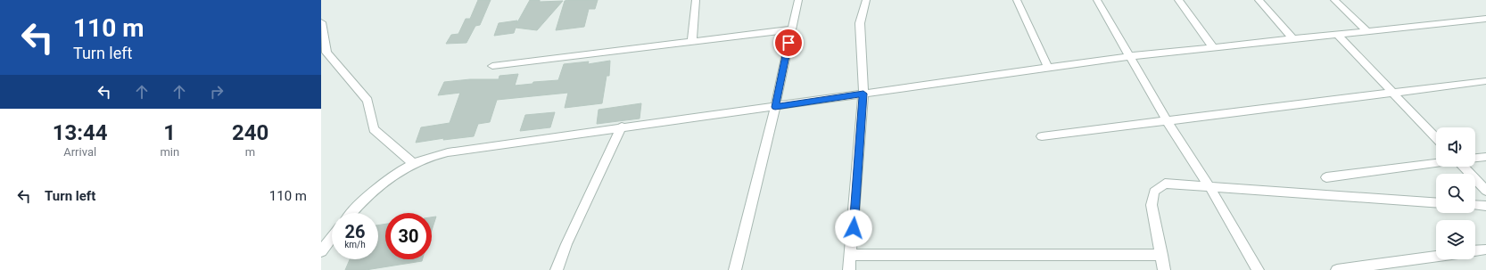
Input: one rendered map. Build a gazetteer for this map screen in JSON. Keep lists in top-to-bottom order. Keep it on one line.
{"page":{"turn":["110 m","Turn left"],"eta":["13:44","Arrival","1","min","240","m"],"list":[{"name":"Turn left","value":"110 m"}],"speed":"26 km/h","limit":"30"}}
